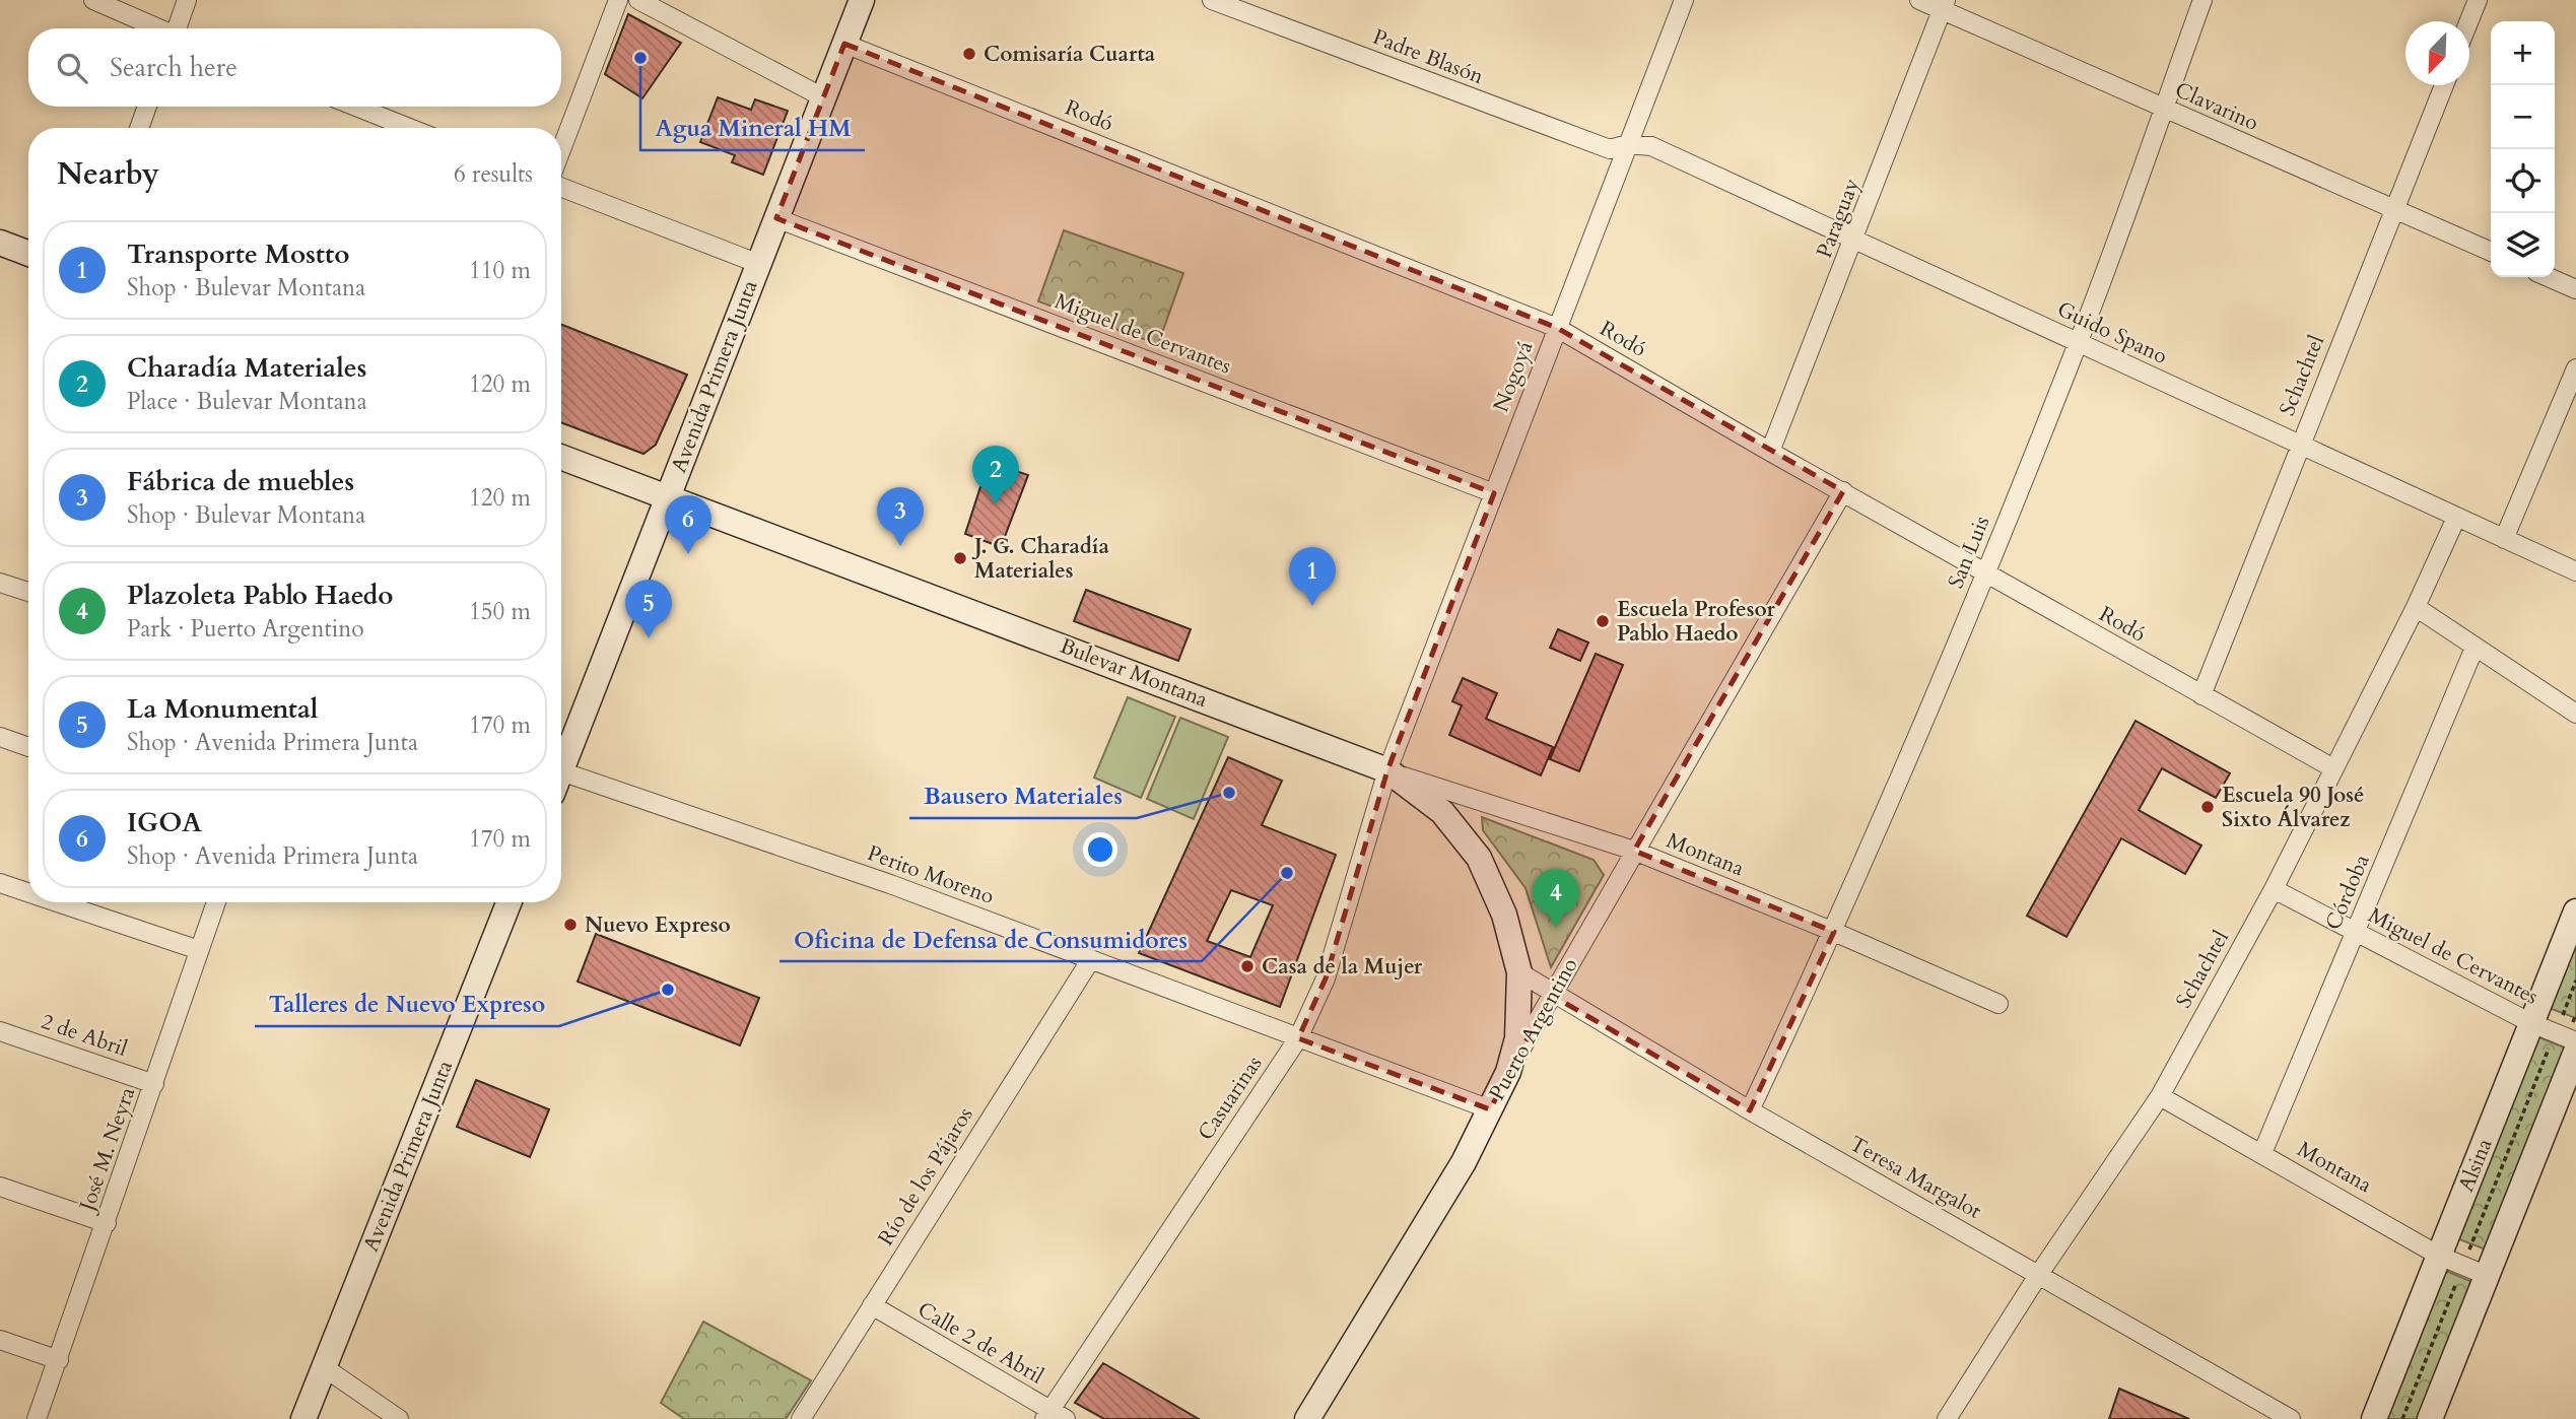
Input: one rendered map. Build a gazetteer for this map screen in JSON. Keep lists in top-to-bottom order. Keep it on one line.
{"streets":{"main road":["Avenida Primera Junta","Bulevar Montana","Puerto Argentino","Alsina"],"street":["Padre Blasón","Clavarino","Rodó","Paraguay","Guido Spano","Miguel de Cervantes","Schachtel","Nogoyá","San Luis","Montana","Perito Moreno","Córdoba","2 de Abril","Casuarinas","José M. Neyra","Río de los Pájaros","Teresa Margalot","Calle 2 de Abril"]},"crossings":[["Padre Blasón","Guido Spano"],["Padre Blasón","Nogoyá"],["Clavarino","Paraguay"],["Clavarino","Schachtel"],["Clavarino","San Luis"],["Rodó","Paraguay"],["Rodó","Schachtel"],["Rodó","Avenida Primera Junta"],["Rodó","Nogoyá"],["Rodó","San Luis"],["Rodó","Puerto Argentino"],["Paraguay","Guido Spano"],["Guido Spano","Schachtel"],["Guido Spano","Nogoyá"],["Guido Spano","San Luis"],["Miguel de Cervantes","Schachtel"],["Miguel de Cervantes","Avenida Primera Junta"],["Miguel de Cervantes","Nogoyá"],["Miguel de Cervantes","Córdoba"],["Miguel de Cervantes","Alsina"],["Schachtel","Montana"],["Schachtel","Teresa Margalot"],["Avenida Primera Junta","Bulevar Montana"],["Nogoyá","Bulevar Montana"],["Nogoyá","Montana"],["Nogoyá","Casuarinas"],["San Luis","Montana"],["San Luis","Teresa Margalot"],["Bulevar Montana","Montana"],["Bulevar Montana","Puerto Argentino"],["Bulevar Montana","Casuarinas"],["Bulevar Montana","Teresa Margalot"],["Montana","Córdoba"],["Montana","Puerto Argentino"],["Montana","Casuarinas"],["Montana","Alsina"],["Perito Moreno","Puerto Argentino"],["Perito Moreno","Casuarinas"],["Perito Moreno","Río de los Pájaros"],["Puerto Argentino","Teresa Margalot"],["2 de Abril","José M. Neyra"],["Casuarinas","Calle 2 de Abril"],["Río de los Pájaros","Calle 2 de Abril"]],"places":["Comisaría Cuarta","Agua Mineral HM","J. G. Charadía Materiales","Escuela Profesor Pablo Haedo","Bausero Materiales","Escuela 90 José Sixto Álvarez","Oficina de Defensa de Consumidores","Nuevo Expreso","Casa de la Mujer","Talleres de Nuevo Expreso"],"north":"bottom left","page":{"map_buttons":["+","−"],"search":"Search here","heading":["Nearby","6 results"],"list":[{"mark":"1","name":"Transporte Mostto","note":"Shop · Bulevar Montana","value":"110 m"},{"mark":"2","name":"Charadía Materiales","note":"Place · Bulevar Montana","value":"120 m"},{"mark":"3","name":"Fábrica de muebles","note":"Shop · Bulevar Montana","value":"120 m"},{"mark":"4","name":"Plazoleta Pablo Haedo","note":"Park · Puerto Argentino","value":"150 m"},{"mark":"5","name":"La Monumental","note":"Shop · Avenida Primera Junta","value":"170 m"},{"mark":"6","name":"IGOA","note":"Shop · Avenida Primera Junta","value":"170 m"}],"pins":["2","3","6","1","5","4"]}}
